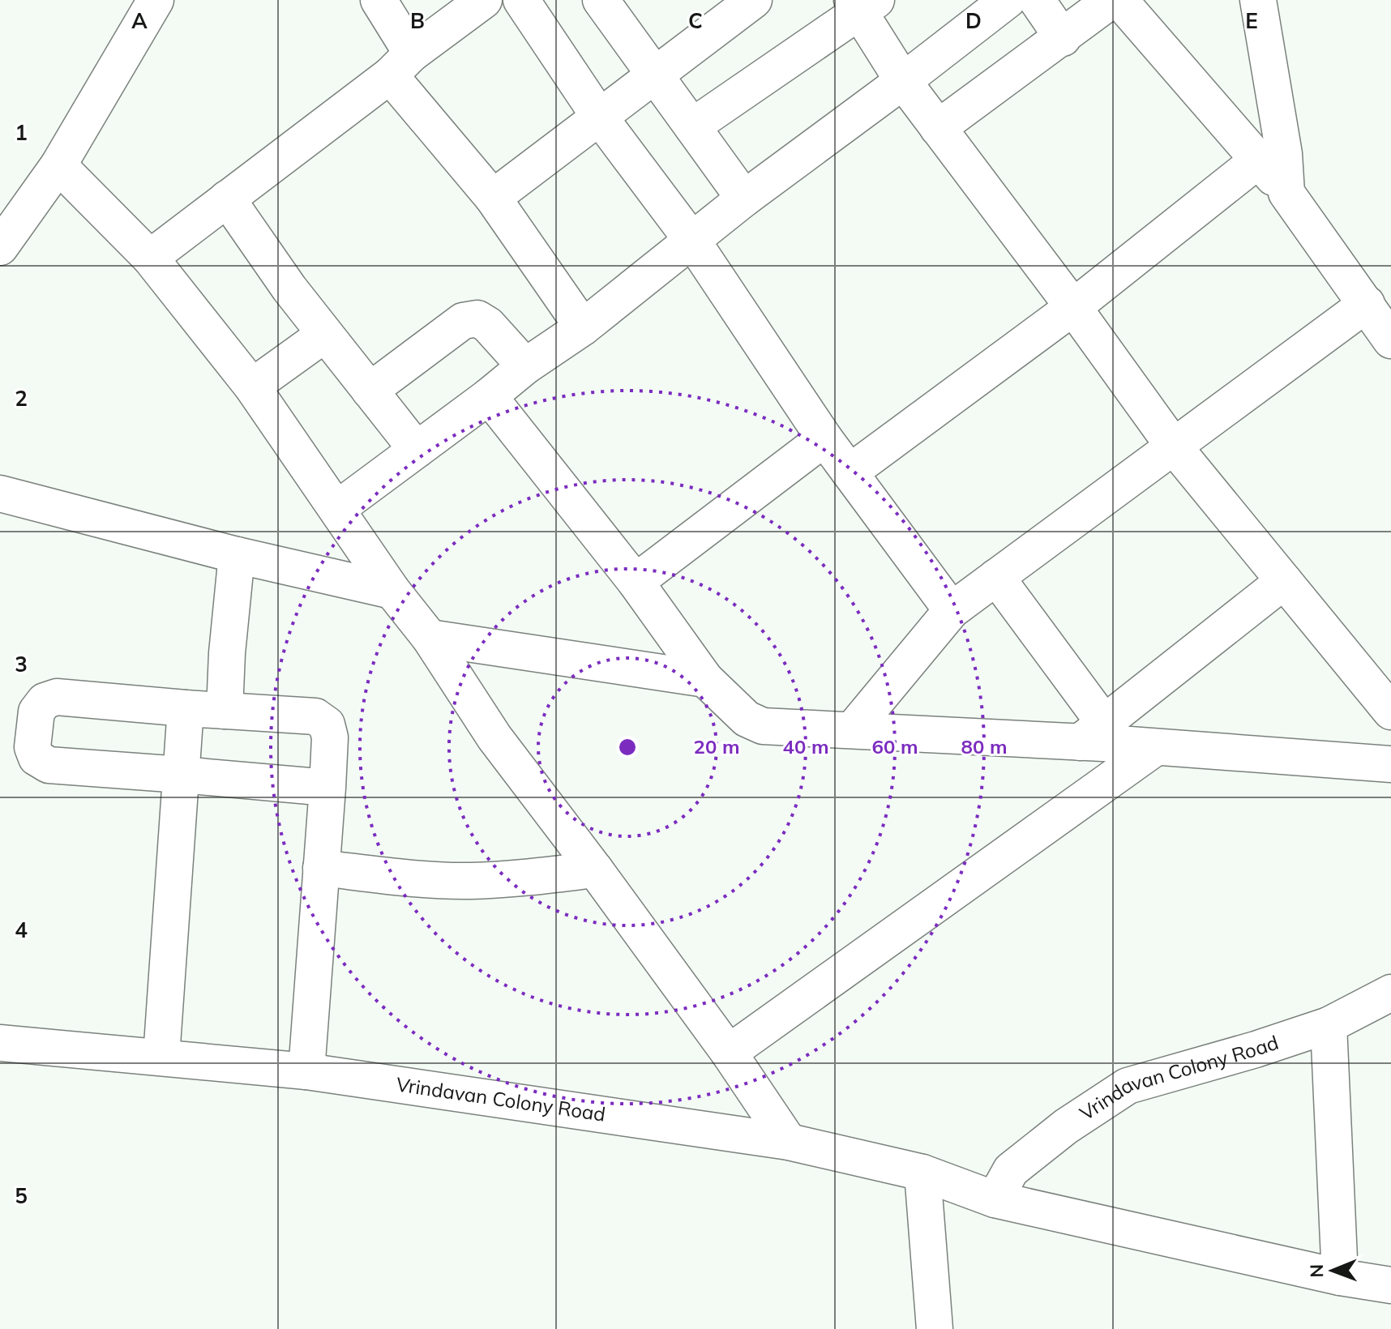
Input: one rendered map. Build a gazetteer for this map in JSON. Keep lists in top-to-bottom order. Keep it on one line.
{"streets":{"street":["Vrindavan Colony Road"]},"north":"left","grid":{"columns":["A","B","C","D","E"],"rows":["1","2","3","4","5"]},"rings":["20 m","40 m","60 m","80 m"]}
